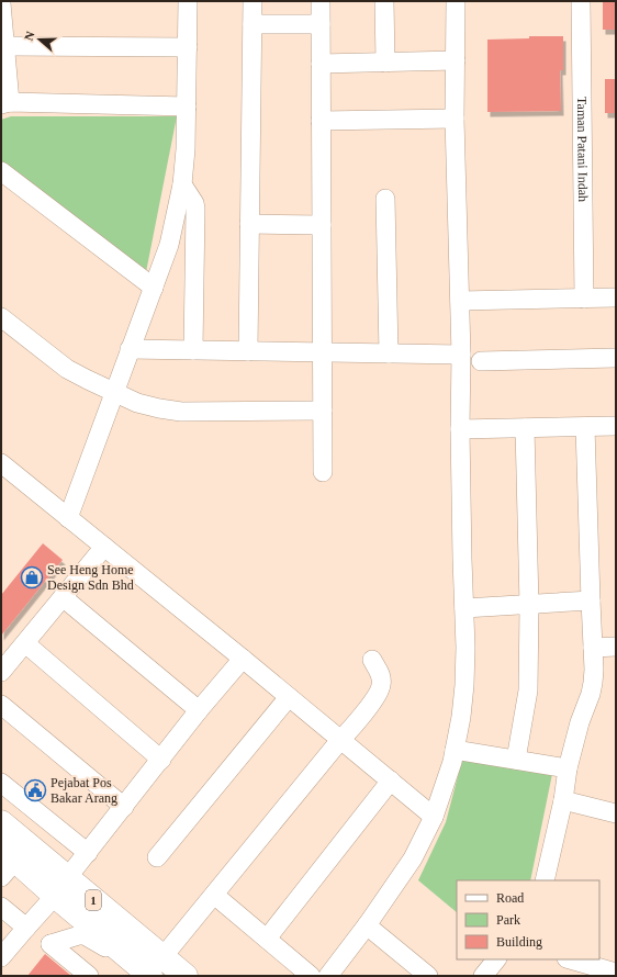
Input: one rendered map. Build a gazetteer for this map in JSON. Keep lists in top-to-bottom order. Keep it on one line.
{"streets":{"main road":["1"],"street":["Taman Patani Indah"]},"places":{"shop":["See Heng Home Design Sdn Bhd"],"public building":["Pejabat Pos Bakar Arang"]},"legend":["Road","Park","Building"],"north":"left"}
